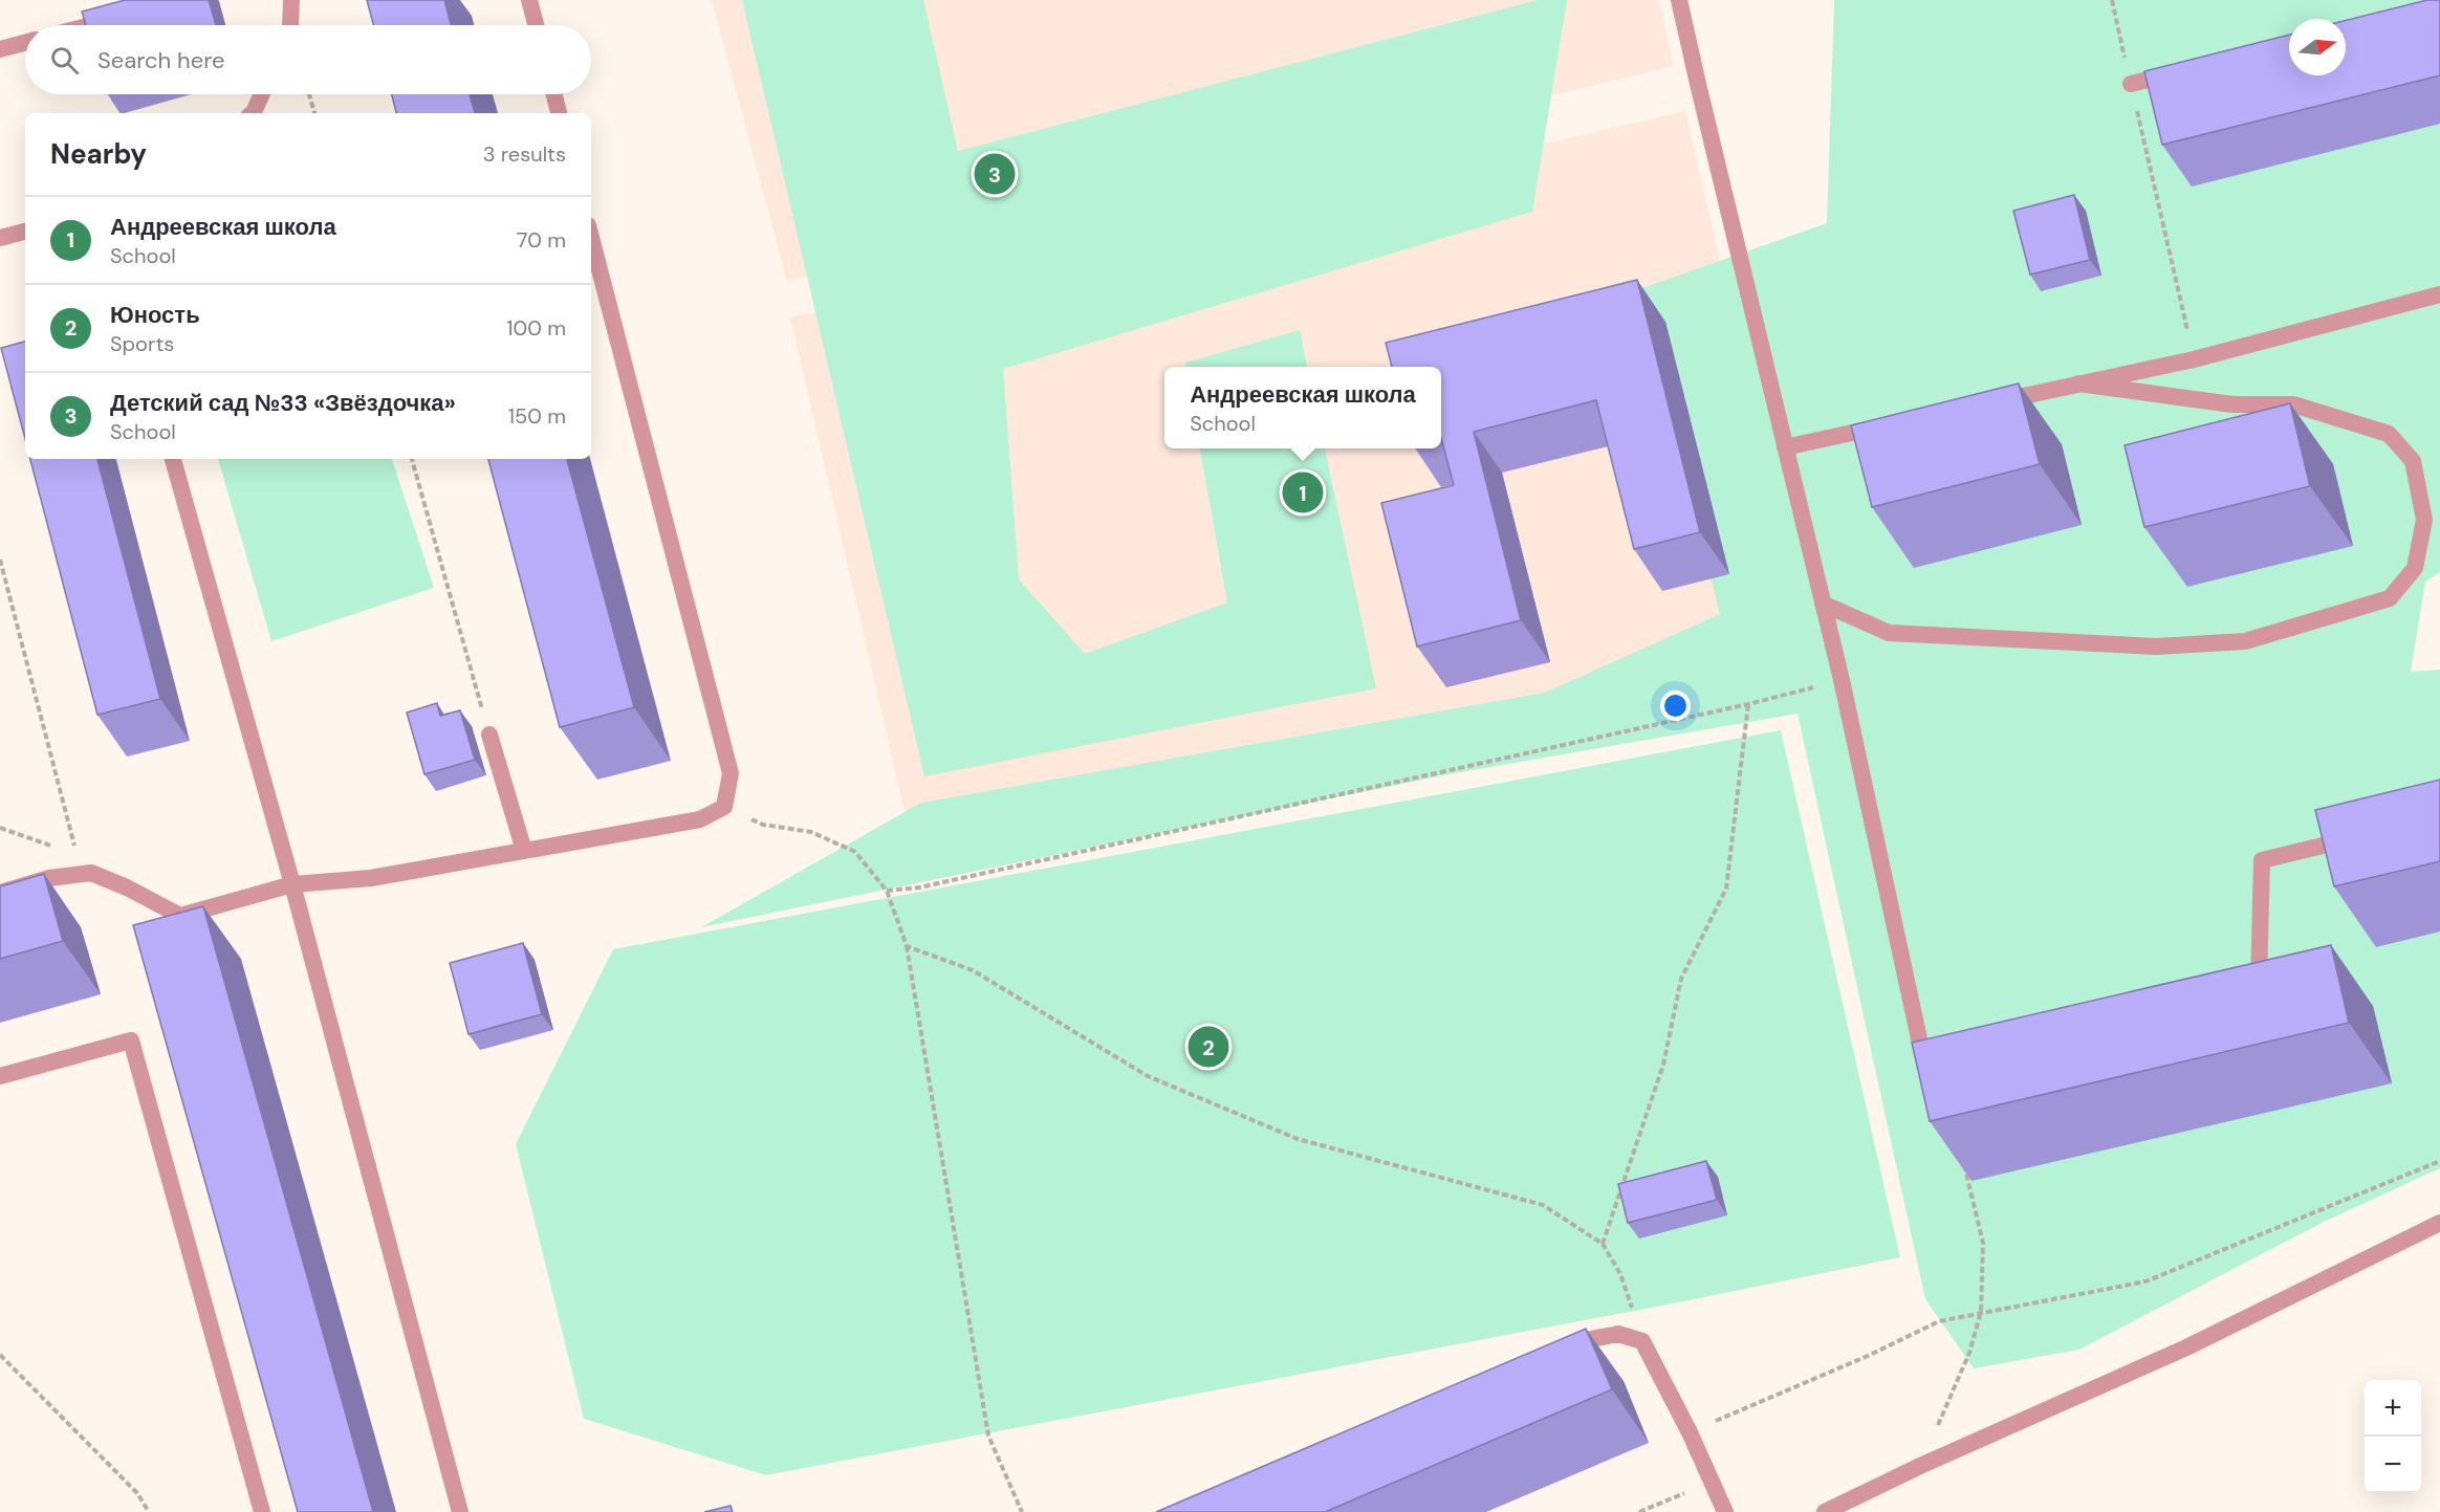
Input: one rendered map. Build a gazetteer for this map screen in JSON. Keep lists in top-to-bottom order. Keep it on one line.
{"north":"right","page":{"search":"Search here","heading":["Nearby","3 results"],"pins":["3","1","2"],"list":[{"mark":"1","name":"Андреевская школа","note":"School","value":"70 m"},{"mark":"2","name":"Юность","note":"Sports","value":"100 m"},{"mark":"3","name":"Детский сад №33 «Звёздочка»","note":"School","value":"150 m"}],"popup":["Андреевская школа","School"],"map_buttons":["+","−"]}}
